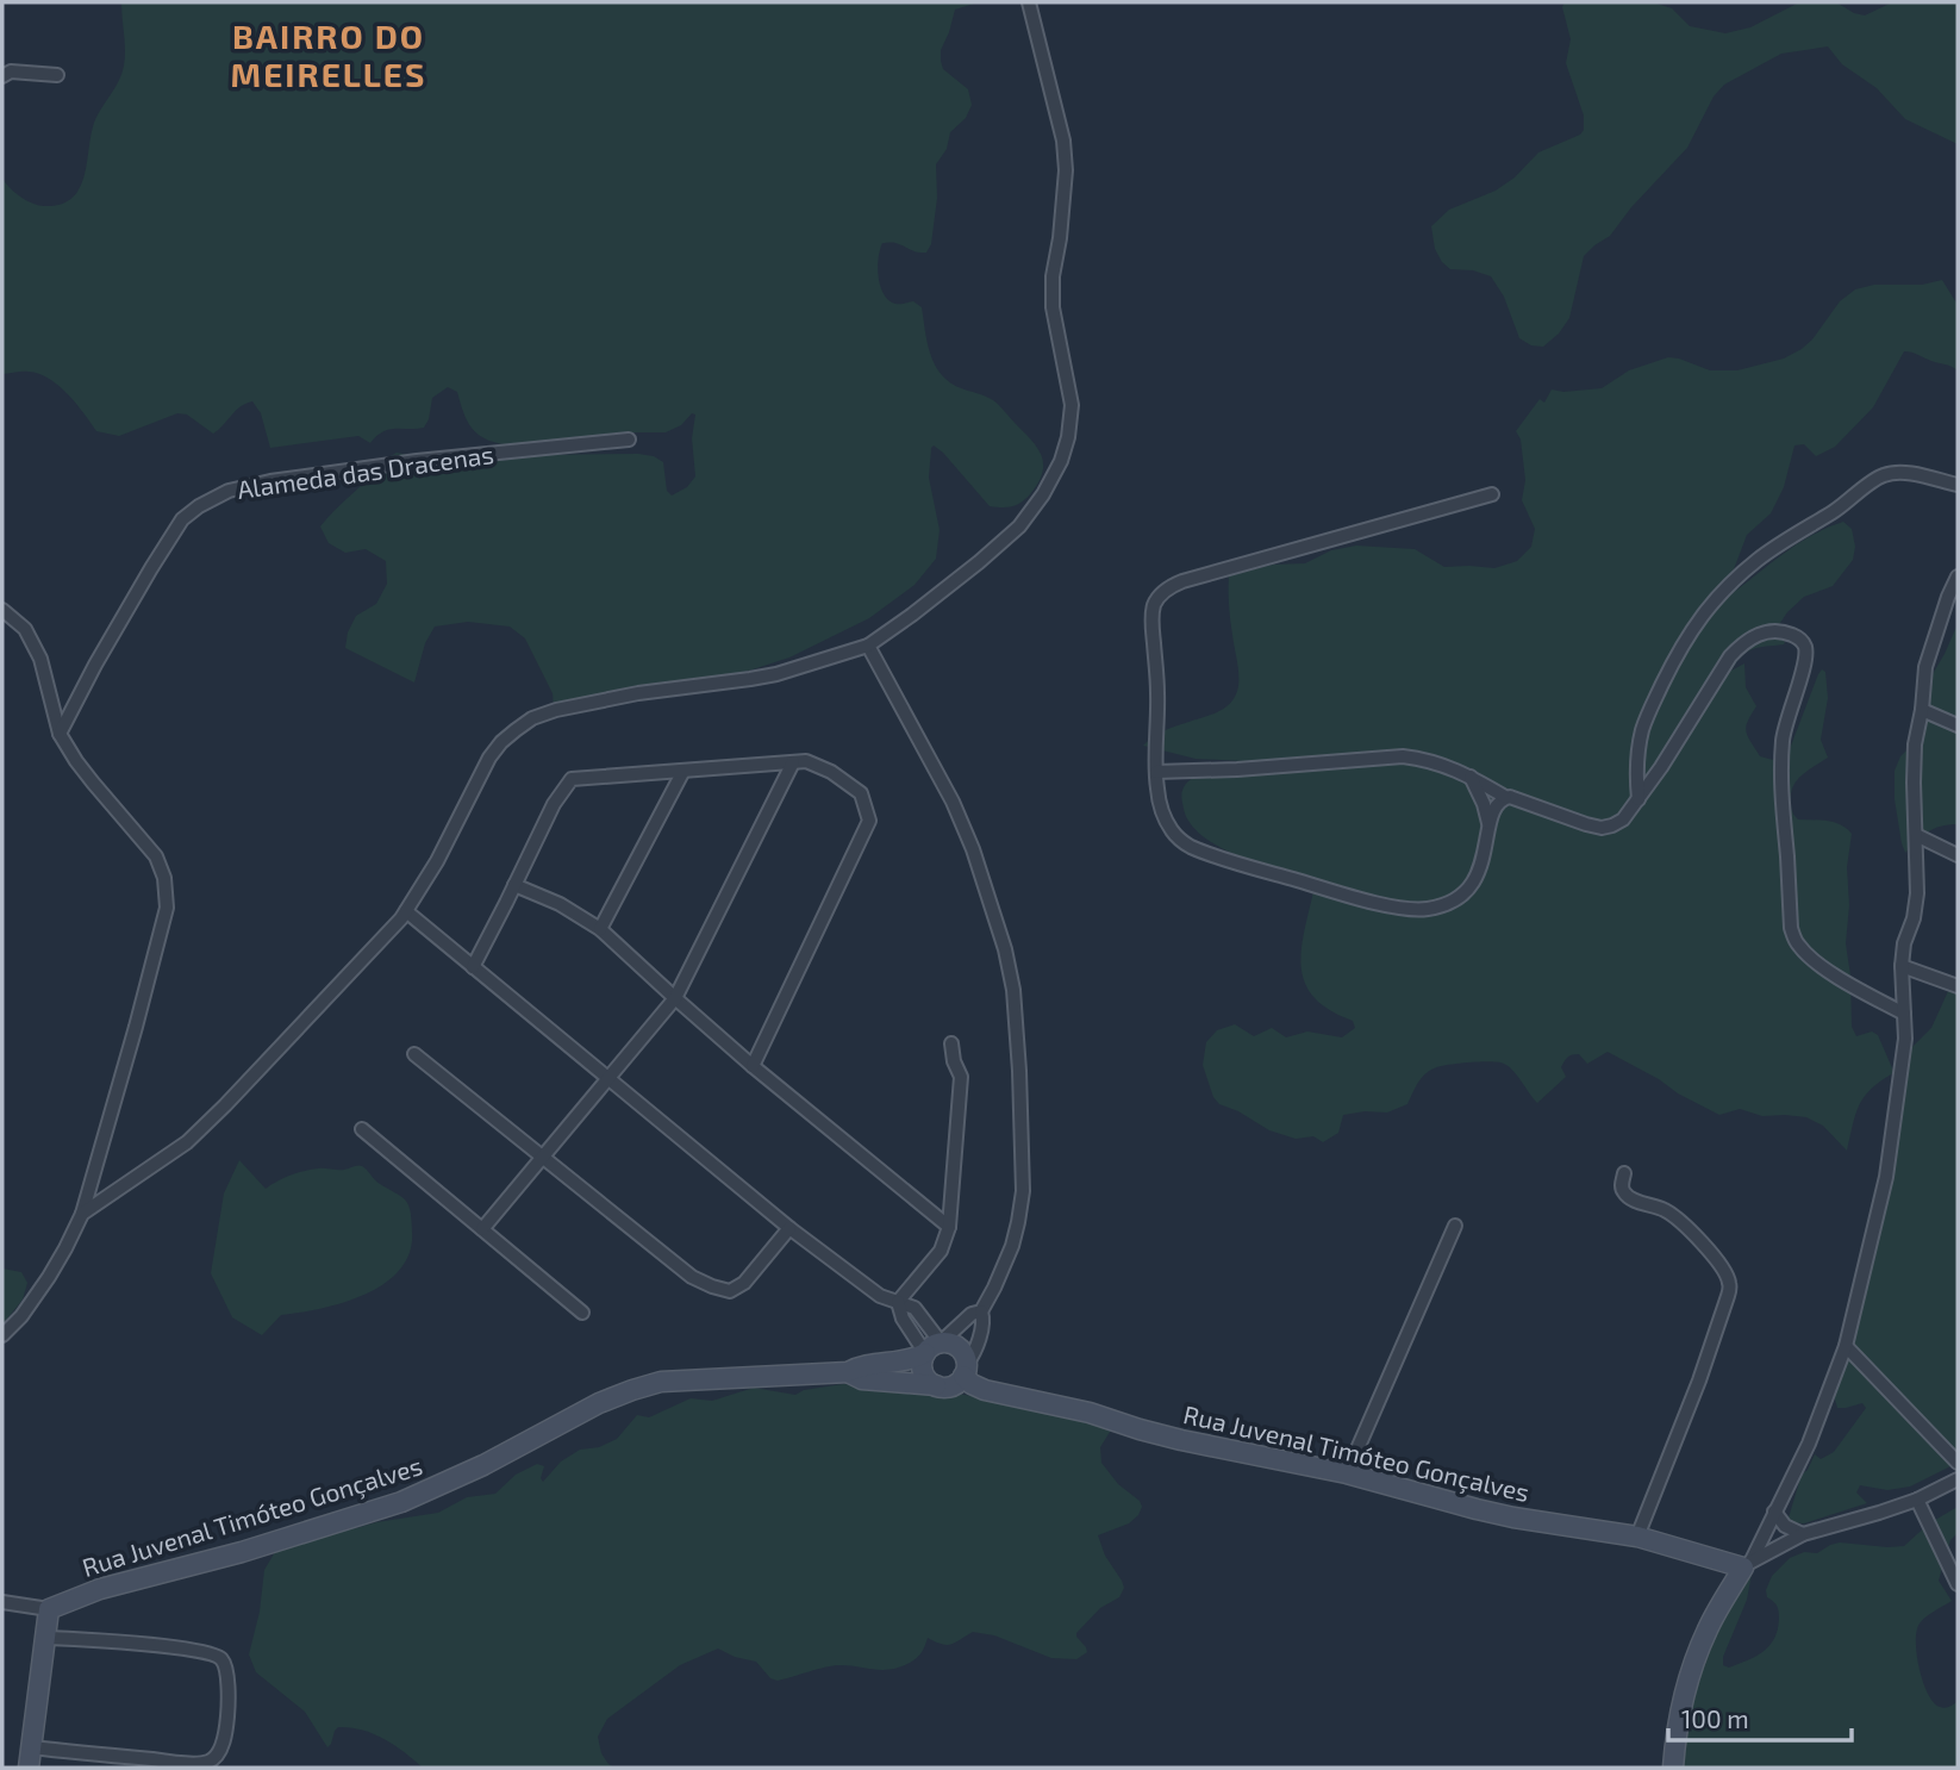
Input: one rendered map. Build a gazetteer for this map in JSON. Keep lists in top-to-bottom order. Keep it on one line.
{"streets":{"street":["Alameda das Dracenas","Rua Juvenal Timóteo Gonçalves"]},"districts":["BAIRRO DO MEIRELLES"],"scale_bar":"100 m"}
